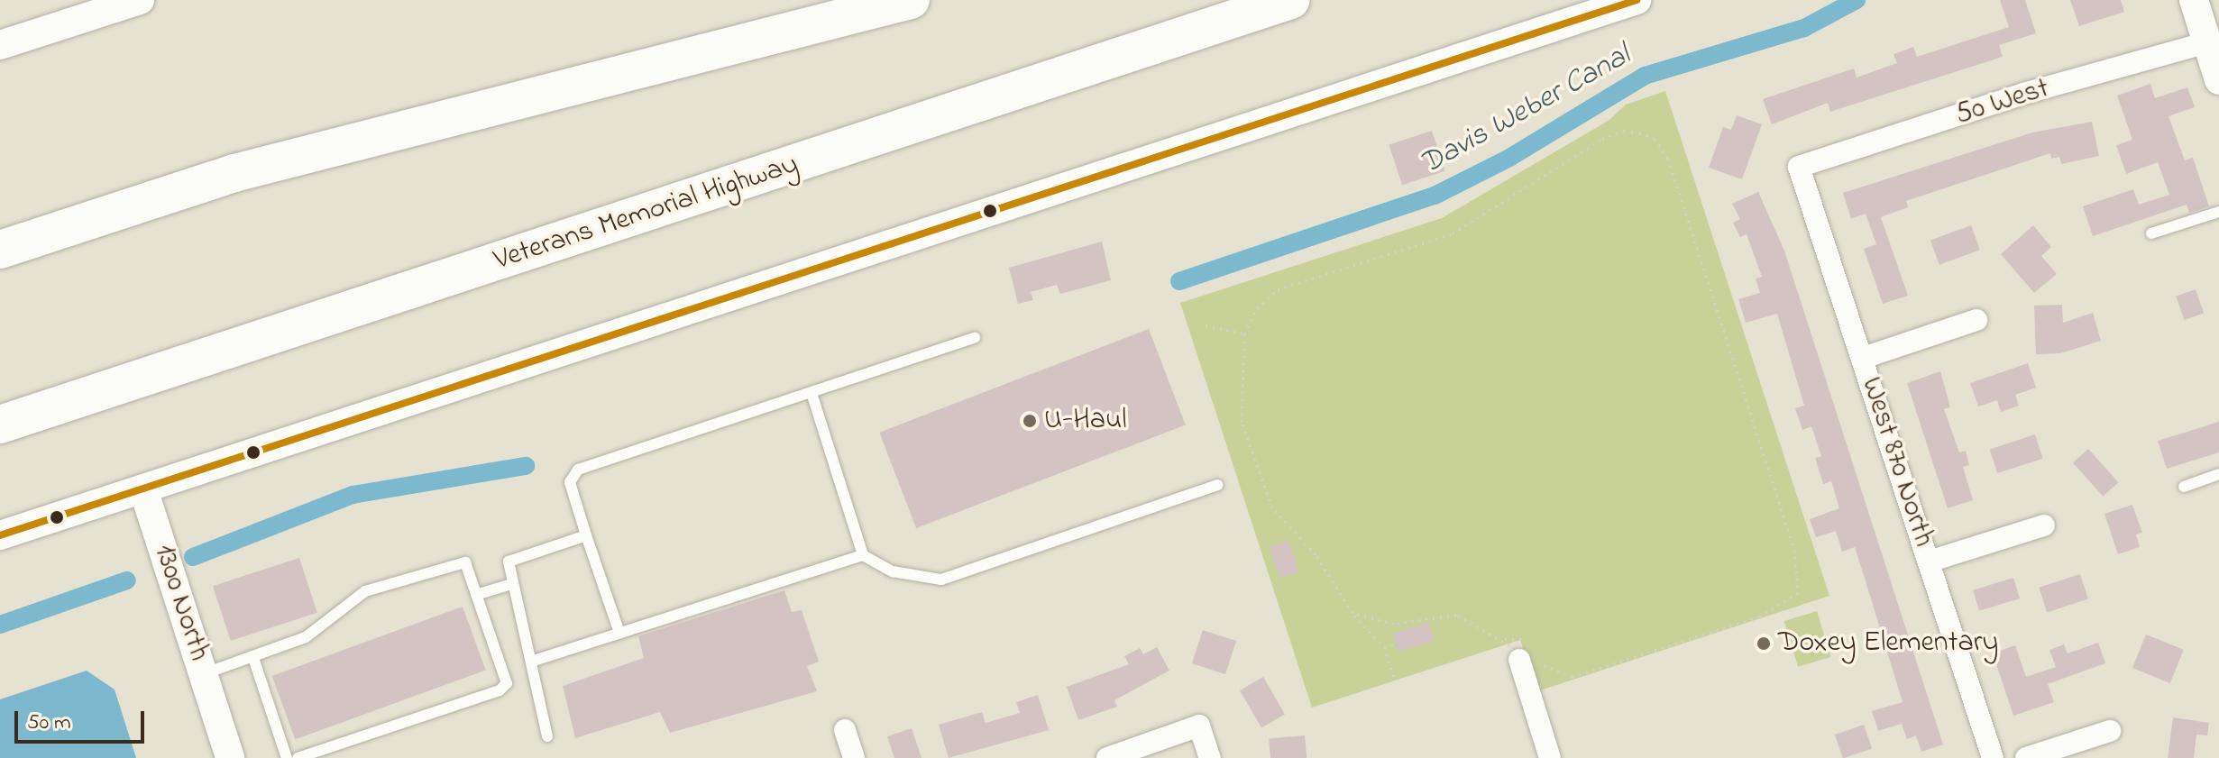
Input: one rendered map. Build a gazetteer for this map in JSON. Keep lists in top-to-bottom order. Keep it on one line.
{"streets":{"highway":["Veterans Memorial Highway"],"main road":["1300 North"],"street":["50 West","West 870 North"]},"crossings":[["50 West","West 870 North"]],"water":["Davis Weber Canal"],"places":["U-Haul","Doxey Elementary"],"scale_bar":"50 m"}
